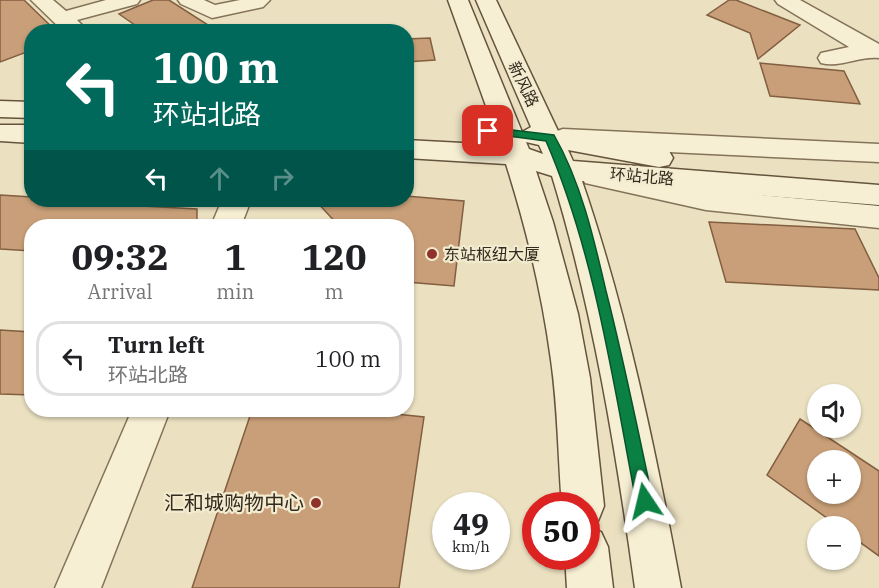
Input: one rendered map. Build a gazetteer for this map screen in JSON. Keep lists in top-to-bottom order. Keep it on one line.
{"streets":{"main road":["新风路","环站北路"]},"crossings":[["新风路","环站北路"]],"places":["东站枢纽大厦","汇和城购物中心"],"page":{"turn":["100 m","环站北路"],"eta":["09:32","Arrival","1","min","120","m"],"list":[{"name":"Turn left","note":"环站北路","value":"100 m"}],"map_buttons":["+","−"],"speed":"49 km/h","limit":"50"}}
